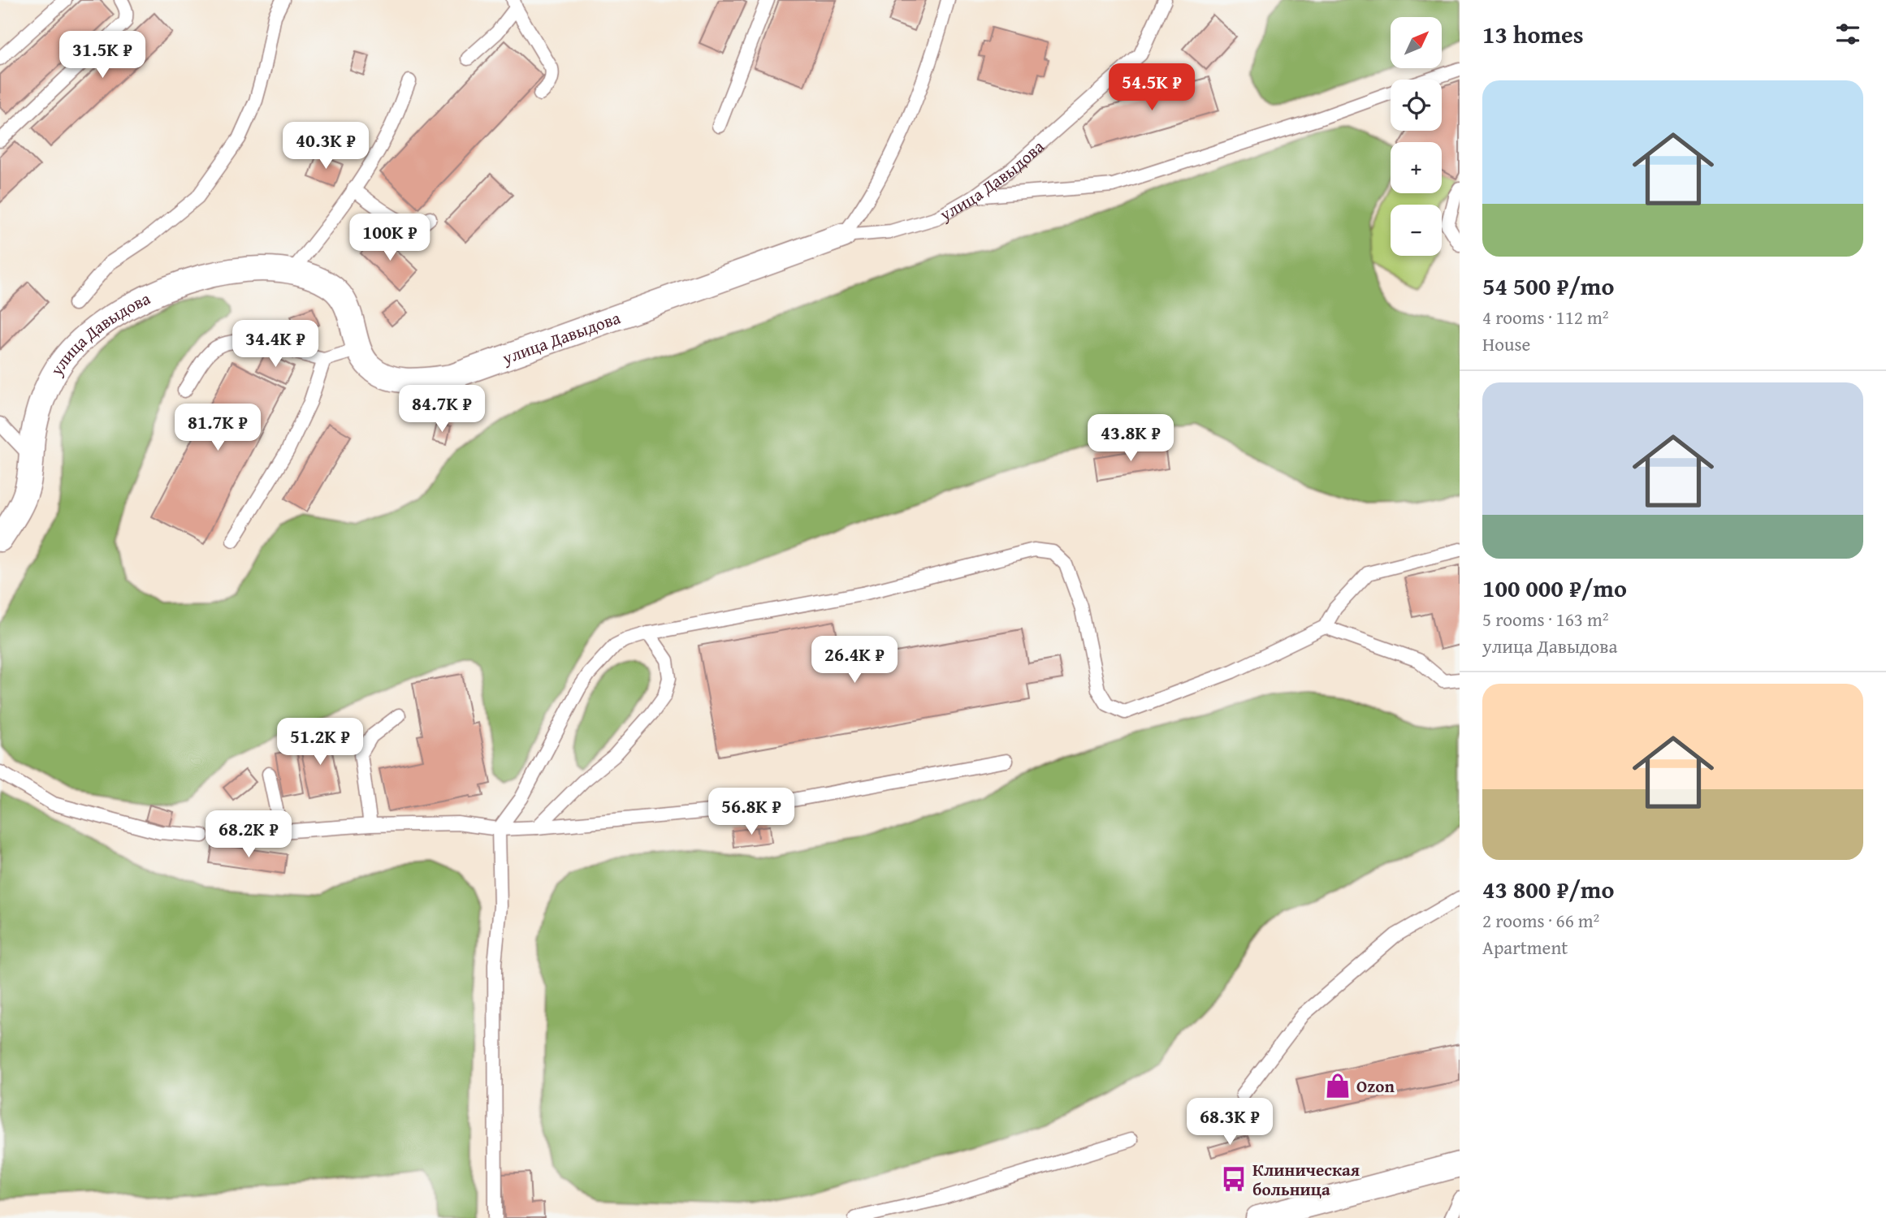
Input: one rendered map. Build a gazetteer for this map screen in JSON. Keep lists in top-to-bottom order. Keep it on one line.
{"streets":{"street":["улица Давыдова"]},"places":{"shop":["Ozon"],"bus stop":["Клиническая больница"]},"north":"top right","page":{"heading":"13 homes","map_buttons":["+","−"],"price":["31.5K ₽","54.5K ₽","40.3K ₽","100K ₽","34.4K ₽","84.7K ₽","81.7K ₽","43.8K ₽","26.4K ₽","51.2K ₽","56.8K ₽","68.2K ₽","68.3K ₽"],"list":[{"name":"54 500 ₽/mo","note":"4 rooms · 112 m² · House"},{"name":"100 000 ₽/mo","note":"5 rooms · 163 m² · улица Давыдова"},{"name":"43 800 ₽/mo","note":"2 rooms · 66 m² · Apartment"}]}}
